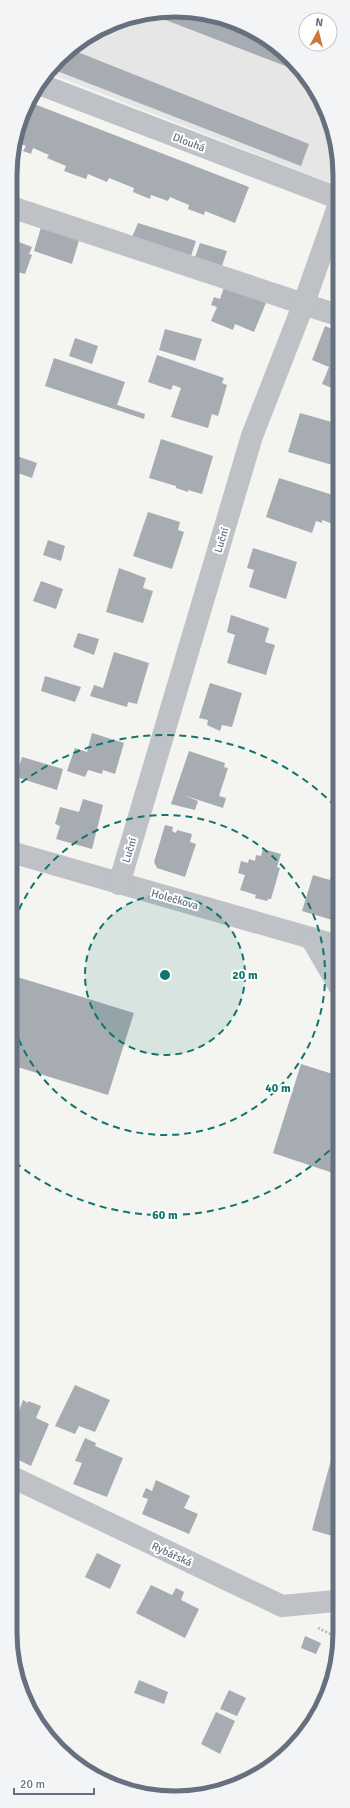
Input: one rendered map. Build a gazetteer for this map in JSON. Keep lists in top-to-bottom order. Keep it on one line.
{"streets":{"street":["Dlouhá","Luční","Holečkova","Rybářská"]},"crossings":[["Luční","Holečkova"]],"scale_bar":"20 m","north":"top","rings":["20 m","40 m","60 m"]}
